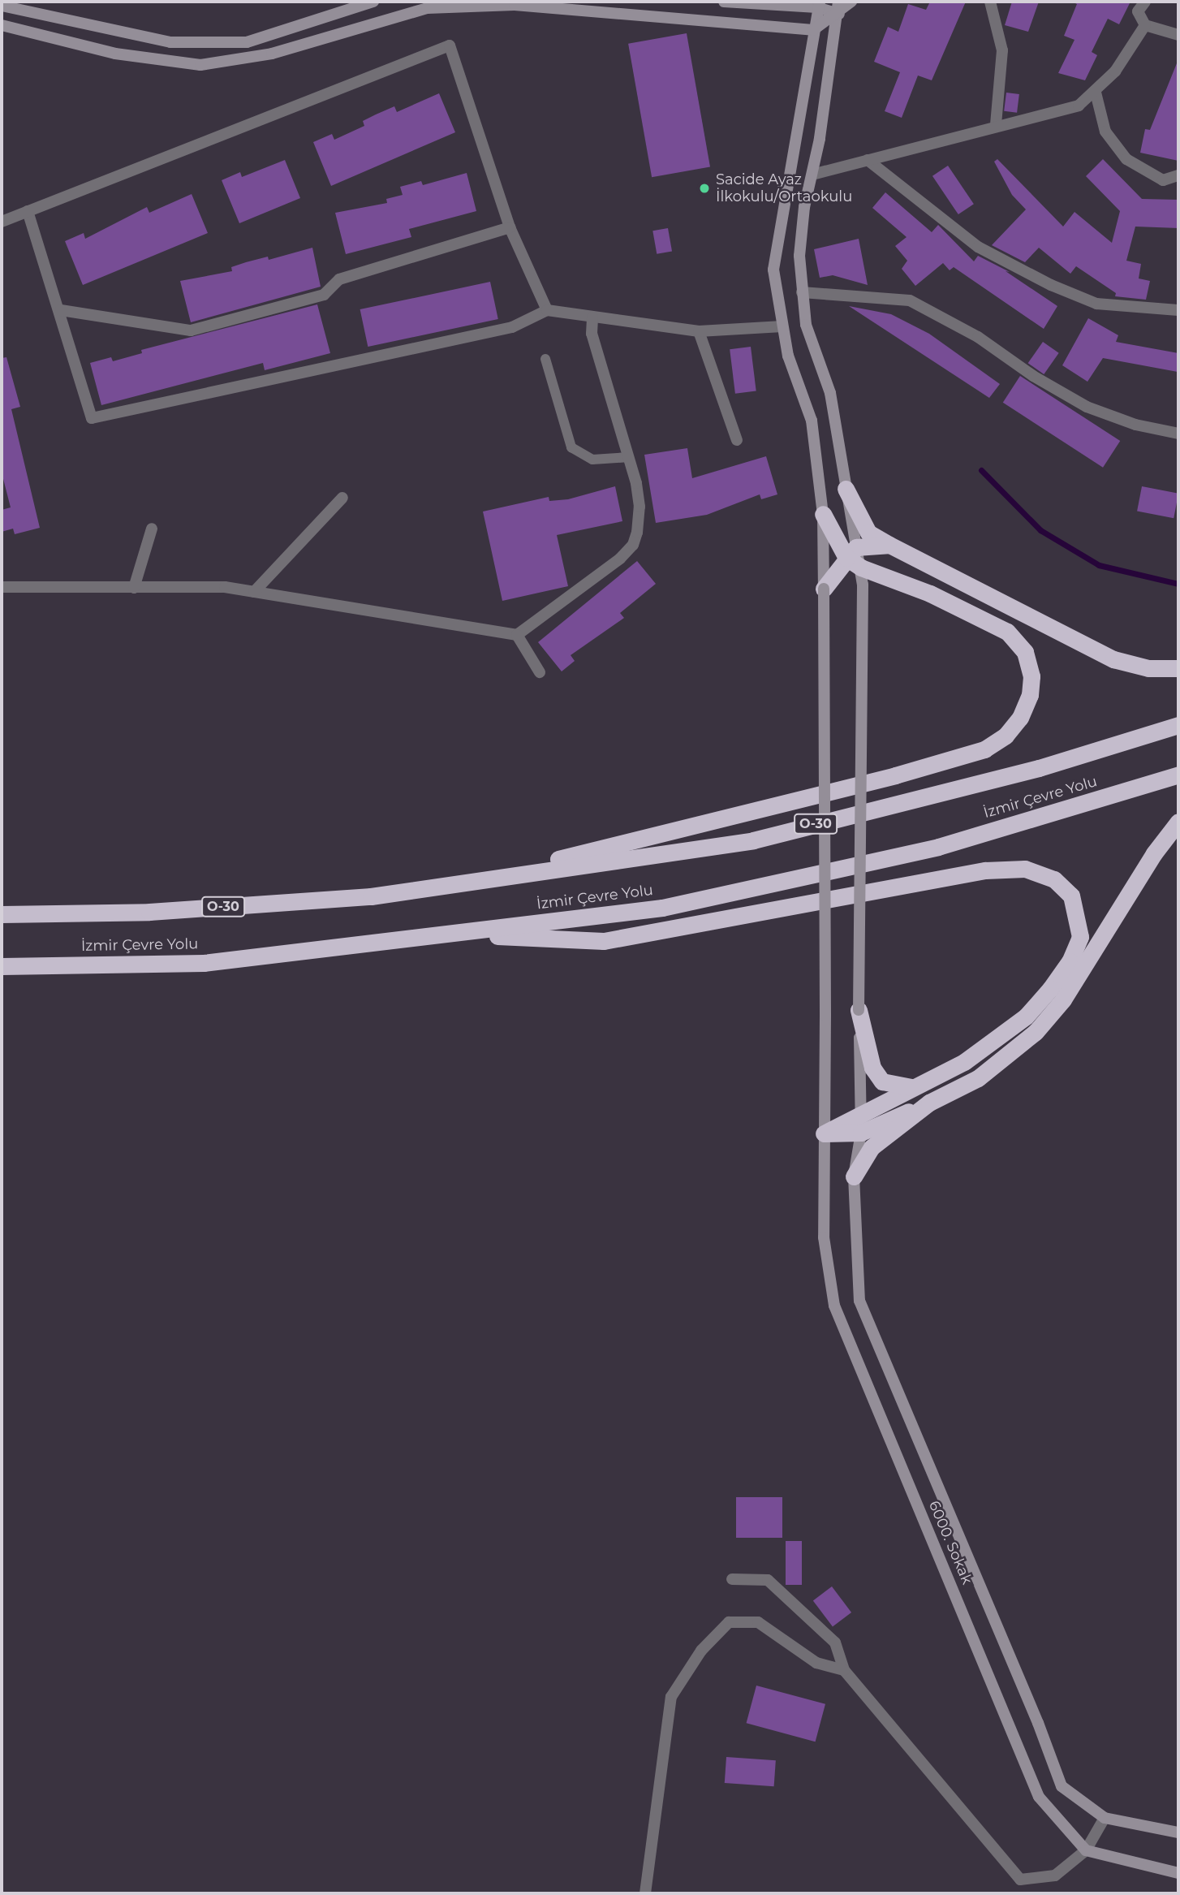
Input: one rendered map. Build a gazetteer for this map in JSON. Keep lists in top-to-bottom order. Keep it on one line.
{"streets":{"highway":["İzmir Çevre Yolu","O-30"],"street":["6000. Sokak"]},"places":["Sacide Ayaz İlkokulu/Ortaokulu"]}
